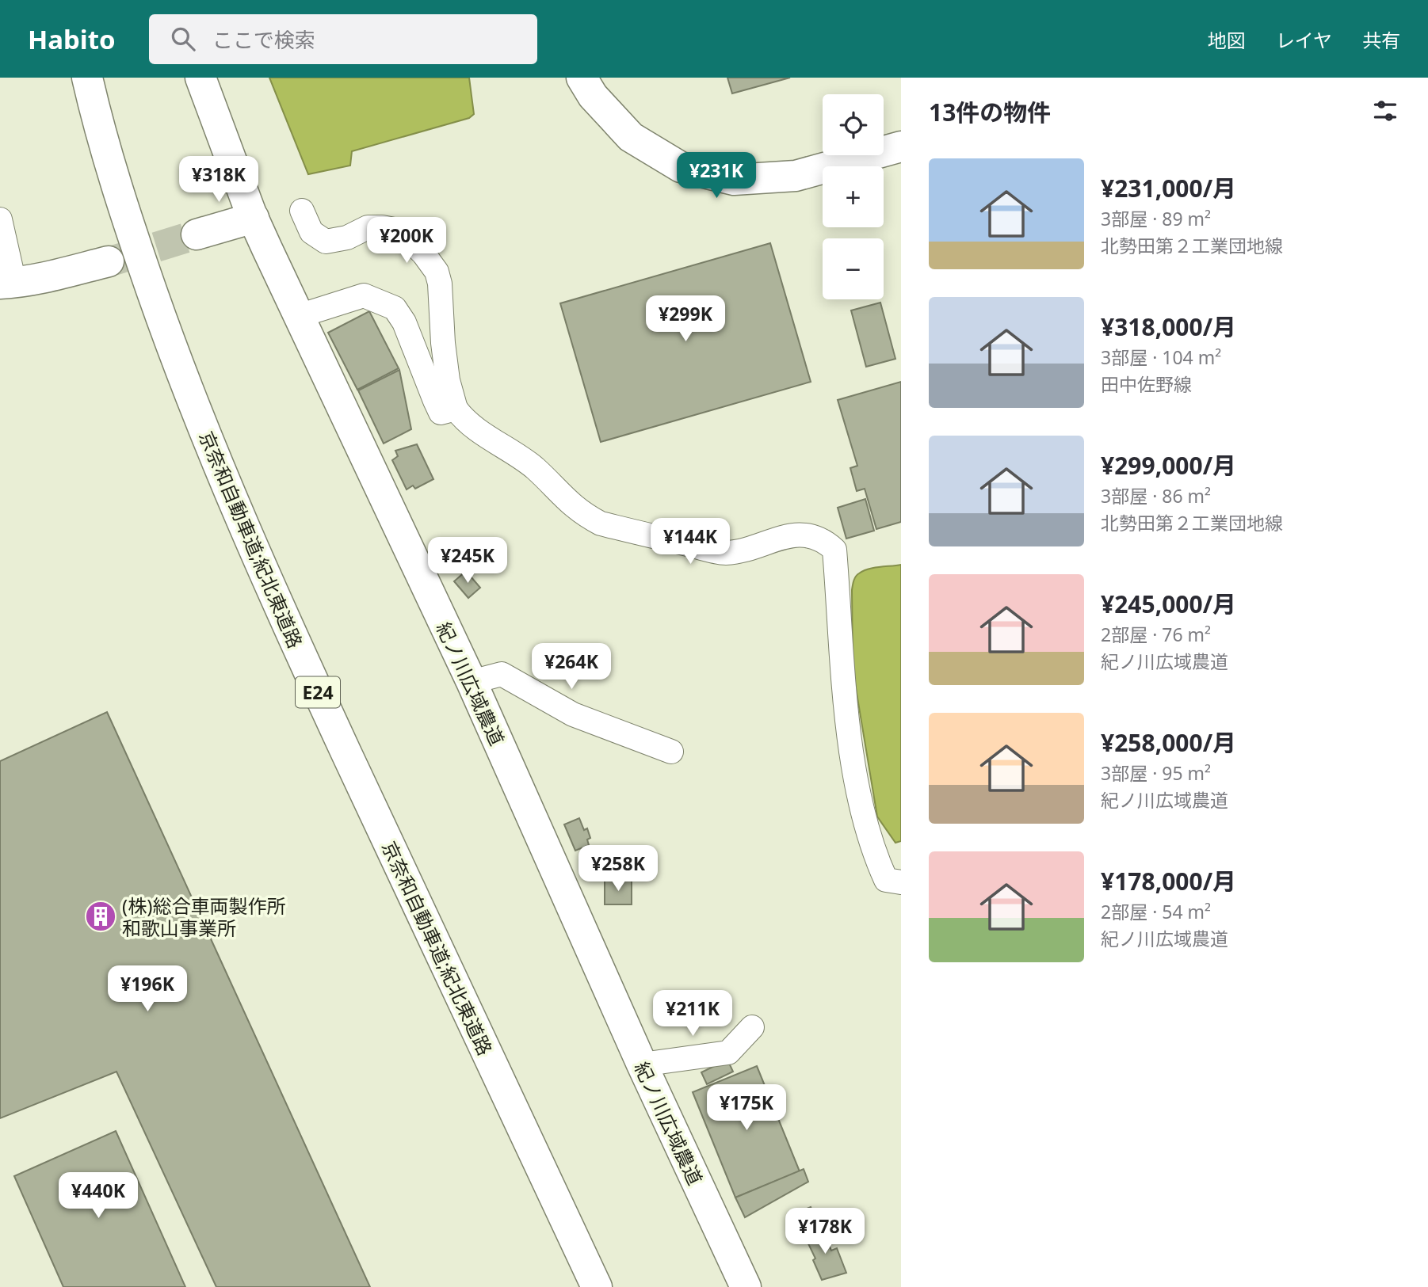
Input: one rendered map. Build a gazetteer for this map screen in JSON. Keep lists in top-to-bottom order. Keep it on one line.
{"streets":{"main road":["京奈和自動車道;紀北東道路","紀ノ川広域農道","E24"]},"places":{"building":["(株)総合車両製作所 和歌山事業所"]},"page":{"header":"Habito","search":"ここで検索","nav":["地図","レイヤ","共有"],"heading":"13件の物件","map_buttons":["+","−"],"list":[{"name":"¥231,000/月","note":"3部屋 · 89 m² · 北勢田第２工業団地線"},{"name":"¥318,000/月","note":"3部屋 · 104 m² · 田中佐野線"},{"name":"¥299,000/月","note":"3部屋 · 86 m² · 北勢田第２工業団地線"},{"name":"¥245,000/月","note":"2部屋 · 76 m² · 紀ノ川広域農道"},{"name":"¥258,000/月","note":"3部屋 · 95 m² · 紀ノ川広域農道"},{"name":"¥178,000/月","note":"2部屋 · 54 m² · 紀ノ川広域農道"}],"price":["¥231K","¥318K","¥200K","¥299K","¥144K","¥245K","¥264K","¥258K","¥196K","¥211K","¥175K","¥440K","¥178K"]}}
